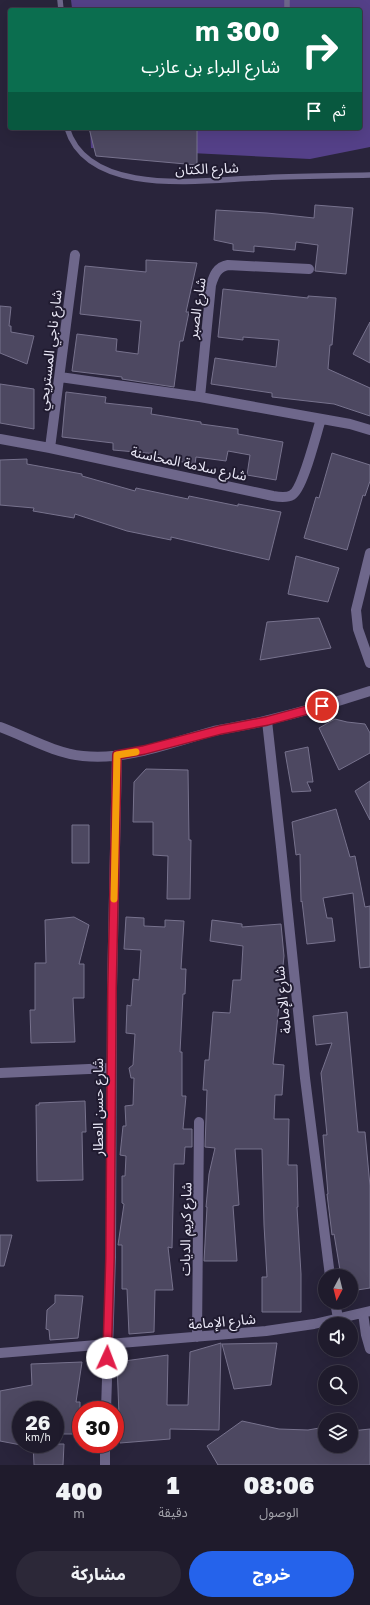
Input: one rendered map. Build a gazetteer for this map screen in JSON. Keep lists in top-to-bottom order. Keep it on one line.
{"streets":{"street":["شارع الصبر","شارع ناجي المستريحي","شارع سلامة المحاسنة","شارع الإمامة","شارع حسن العطار","شارع كريم الديات"],"lane":["شارع الكتان"]},"crossings":[["شارع ناجي المستريحي","شارع سلامة المحاسنة"],["شارع الإمامة","شارع حسن العطار"],["شارع الإمامة","شارع كريم الديات"]],"north":"bottom","page":{"turn":["300 m","شارع البراء بن عازب"],"then":"ثم","speed":"26 km/h","limit":"30","eta":["08:06","الوصول","1","دقيقة","400","m"],"buttons":["خروج","مشاركة"]}}
